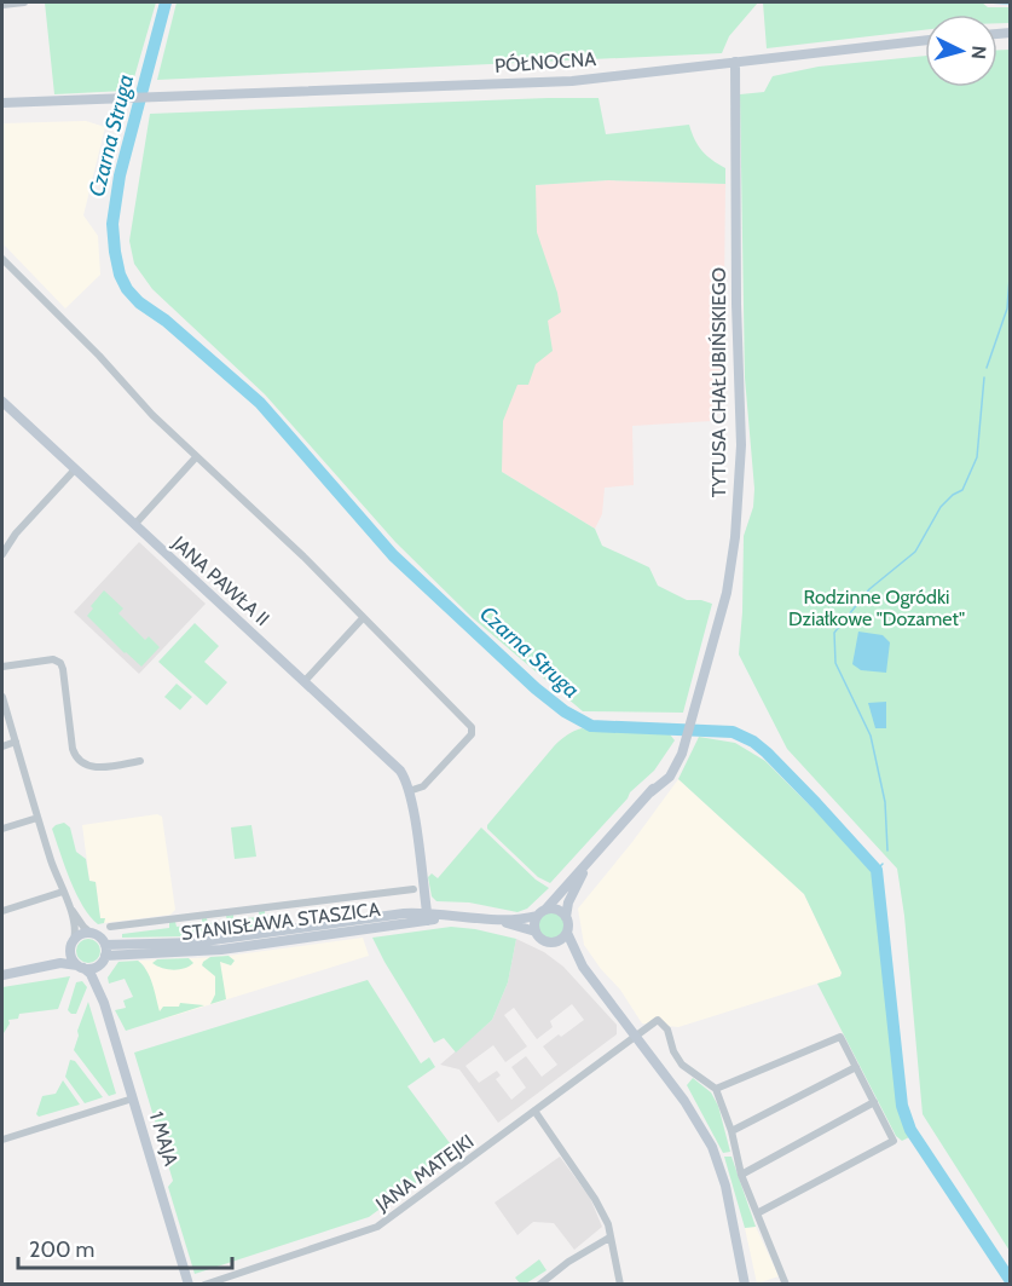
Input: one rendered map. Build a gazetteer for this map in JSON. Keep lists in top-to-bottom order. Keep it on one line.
{"streets":{"street":["PÓŁNOCNA","TYTUSA CHAŁUBIŃSKIEGO","JANA PAWŁA II","STANISŁAWA STASZICA","1 MAJA","JANA MATEJKI"]},"crossings":[["PÓŁNOCNA","TYTUSA CHAŁUBIŃSKIEGO"],["TYTUSA CHAŁUBIŃSKIEGO","STANISŁAWA STASZICA"],["STANISŁAWA STASZICA","1 MAJA"]],"water":["Czarna Struga"],"parks":["Rodzinne Ogródki Działkowe \"Dozamet\""],"scale_bar":"200 m","north":"right"}
